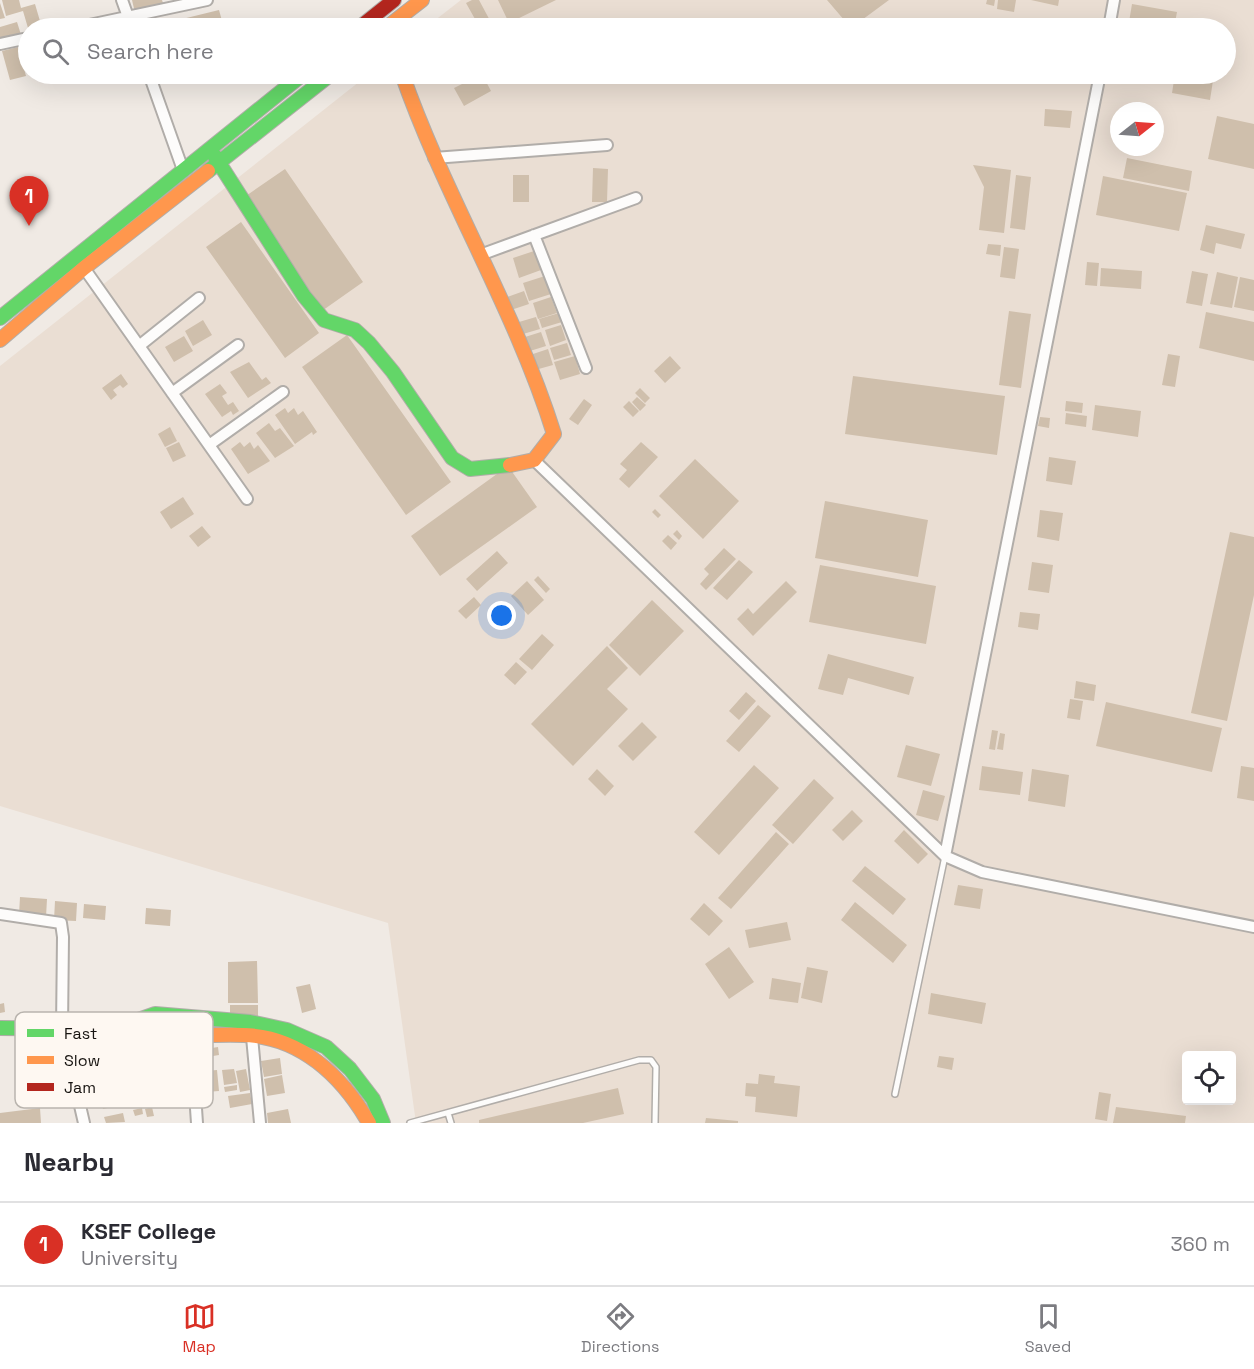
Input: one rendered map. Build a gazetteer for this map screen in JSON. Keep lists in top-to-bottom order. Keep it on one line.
{"legend":["Fast","Slow","Jam"],"north":"right","page":{"search":"Search here","pins":"1","heading":"Nearby","list":[{"mark":"1","name":"KSEF College","note":"University","value":"360 m"}],"nav":["Map","Directions","Saved"]}}
